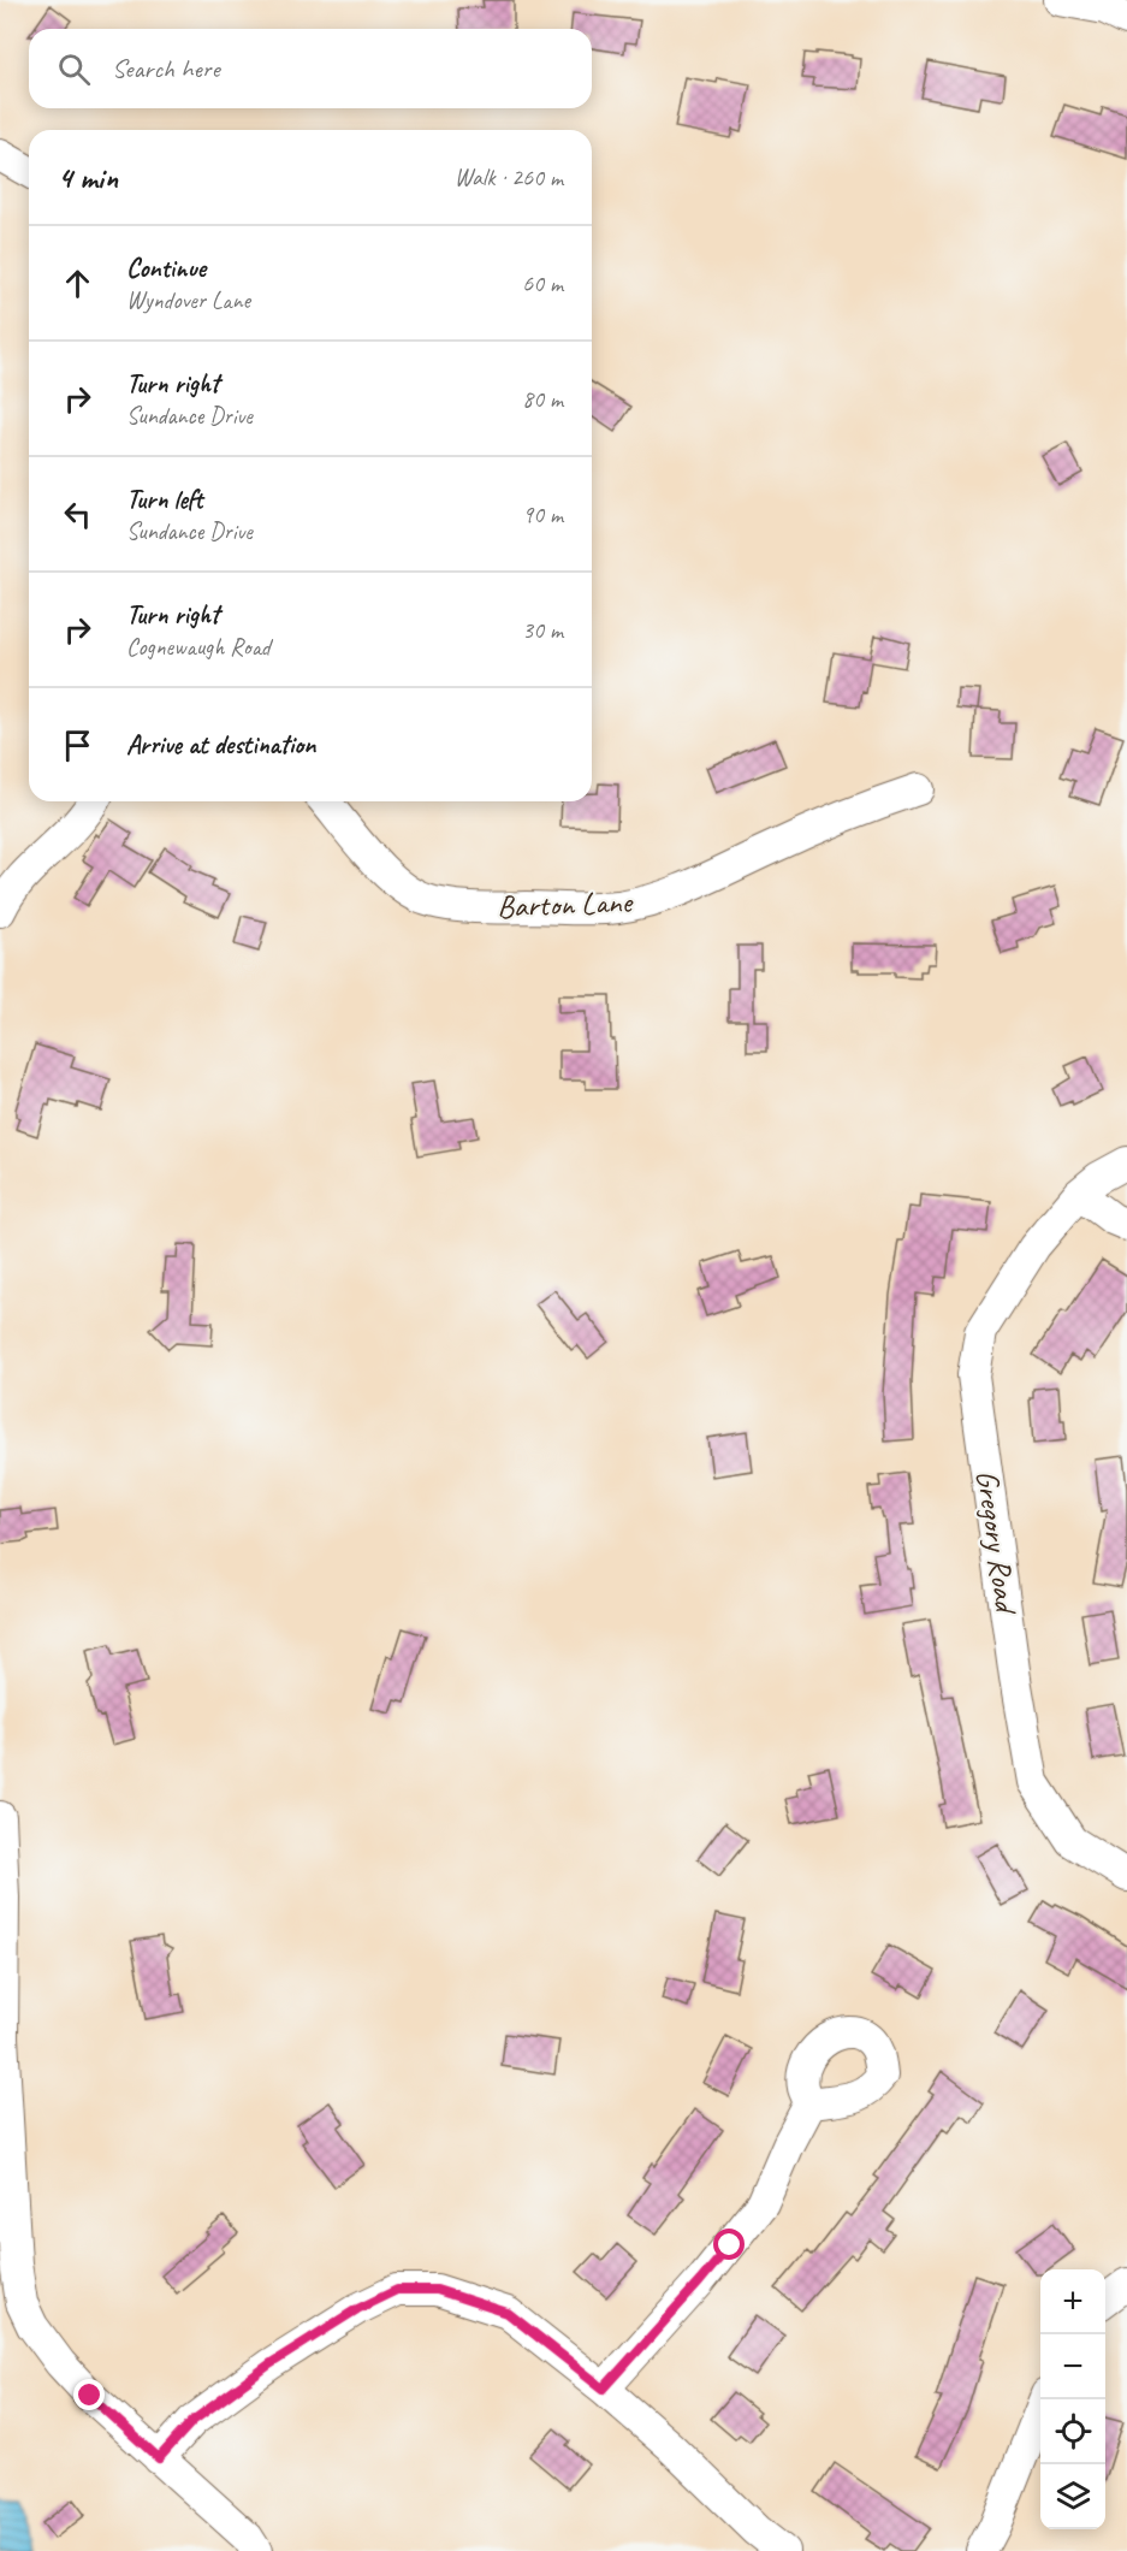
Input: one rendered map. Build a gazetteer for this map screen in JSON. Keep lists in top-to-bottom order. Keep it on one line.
{"streets":{"street":["Barton Lane","Gregory Road"]},"page":{"search":"Search here","heading":["4 min","Walk · 260 m"],"list":[["Continue","Wyndover Lane","60 m"],["Turn right","Sundance Drive","80 m"],["Turn left","Sundance Drive","90 m"],["Turn right","Cognewaugh Road","30 m"],"Arrive at destination"],"map_buttons":["+","−"]}}
